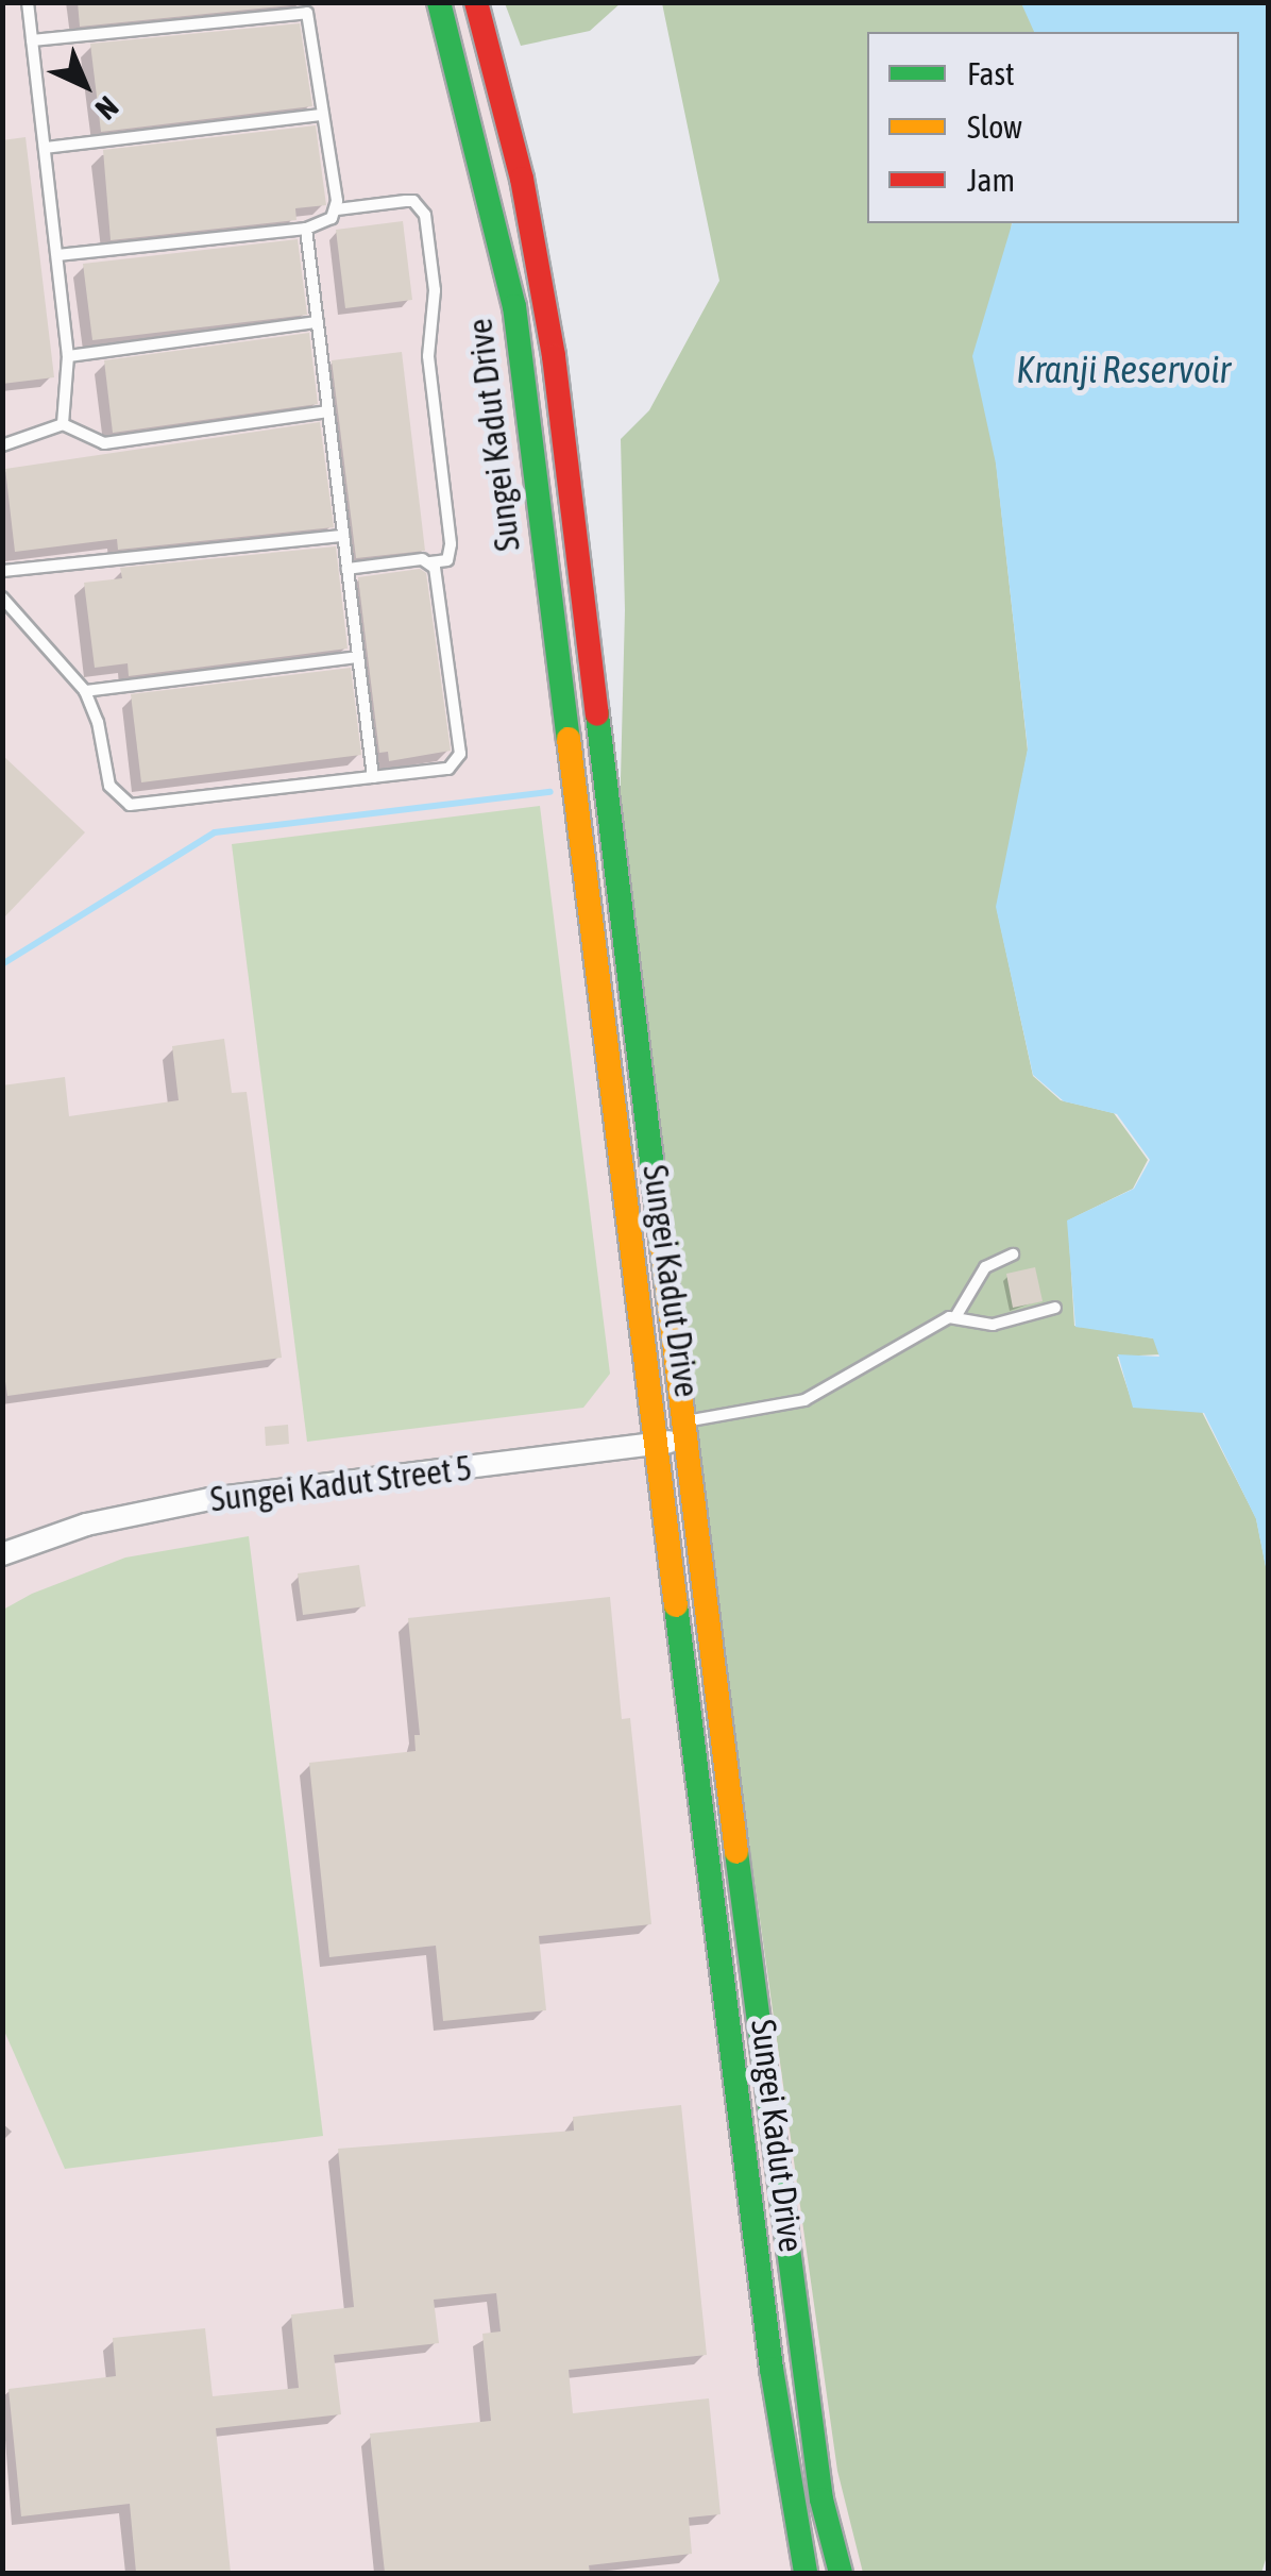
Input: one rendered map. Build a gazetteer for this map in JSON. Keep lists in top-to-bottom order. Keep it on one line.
{"streets":{"main road":["Sungei Kadut Drive"],"street":["Sungei Kadut Street 5"]},"crossings":[["Sungei Kadut Drive","Sungei Kadut Street 5"]],"water":["Kranji Reservoir"],"legend":["Fast","Slow","Jam"],"north":"bottom right"}
